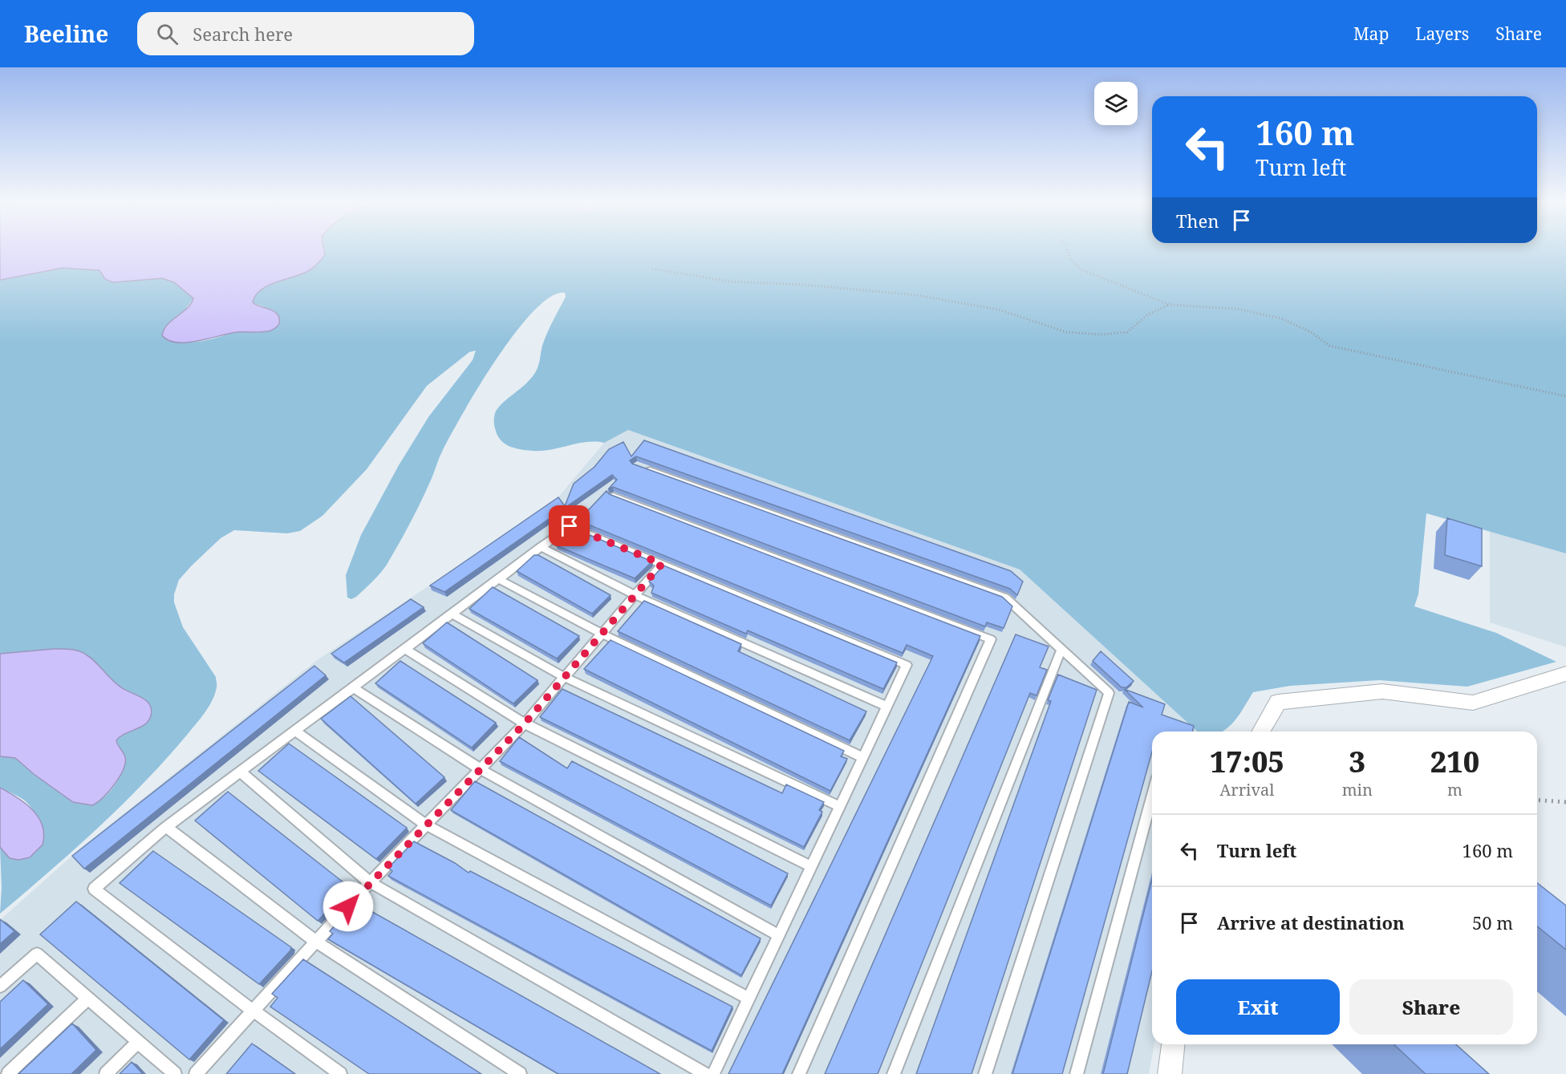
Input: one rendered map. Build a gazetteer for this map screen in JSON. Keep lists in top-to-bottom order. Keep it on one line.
{"page":{"header":"Beeline","search":"Search here","nav":["Map","Layers","Share"],"turn":["160 m","Turn left"],"then":"Then","eta":["17:05","Arrival","3","min","210","m"],"list":[{"name":"Turn left","value":"160 m"},{"name":"Arrive at destination","value":"50 m"}],"buttons":["Exit","Share"]}}
